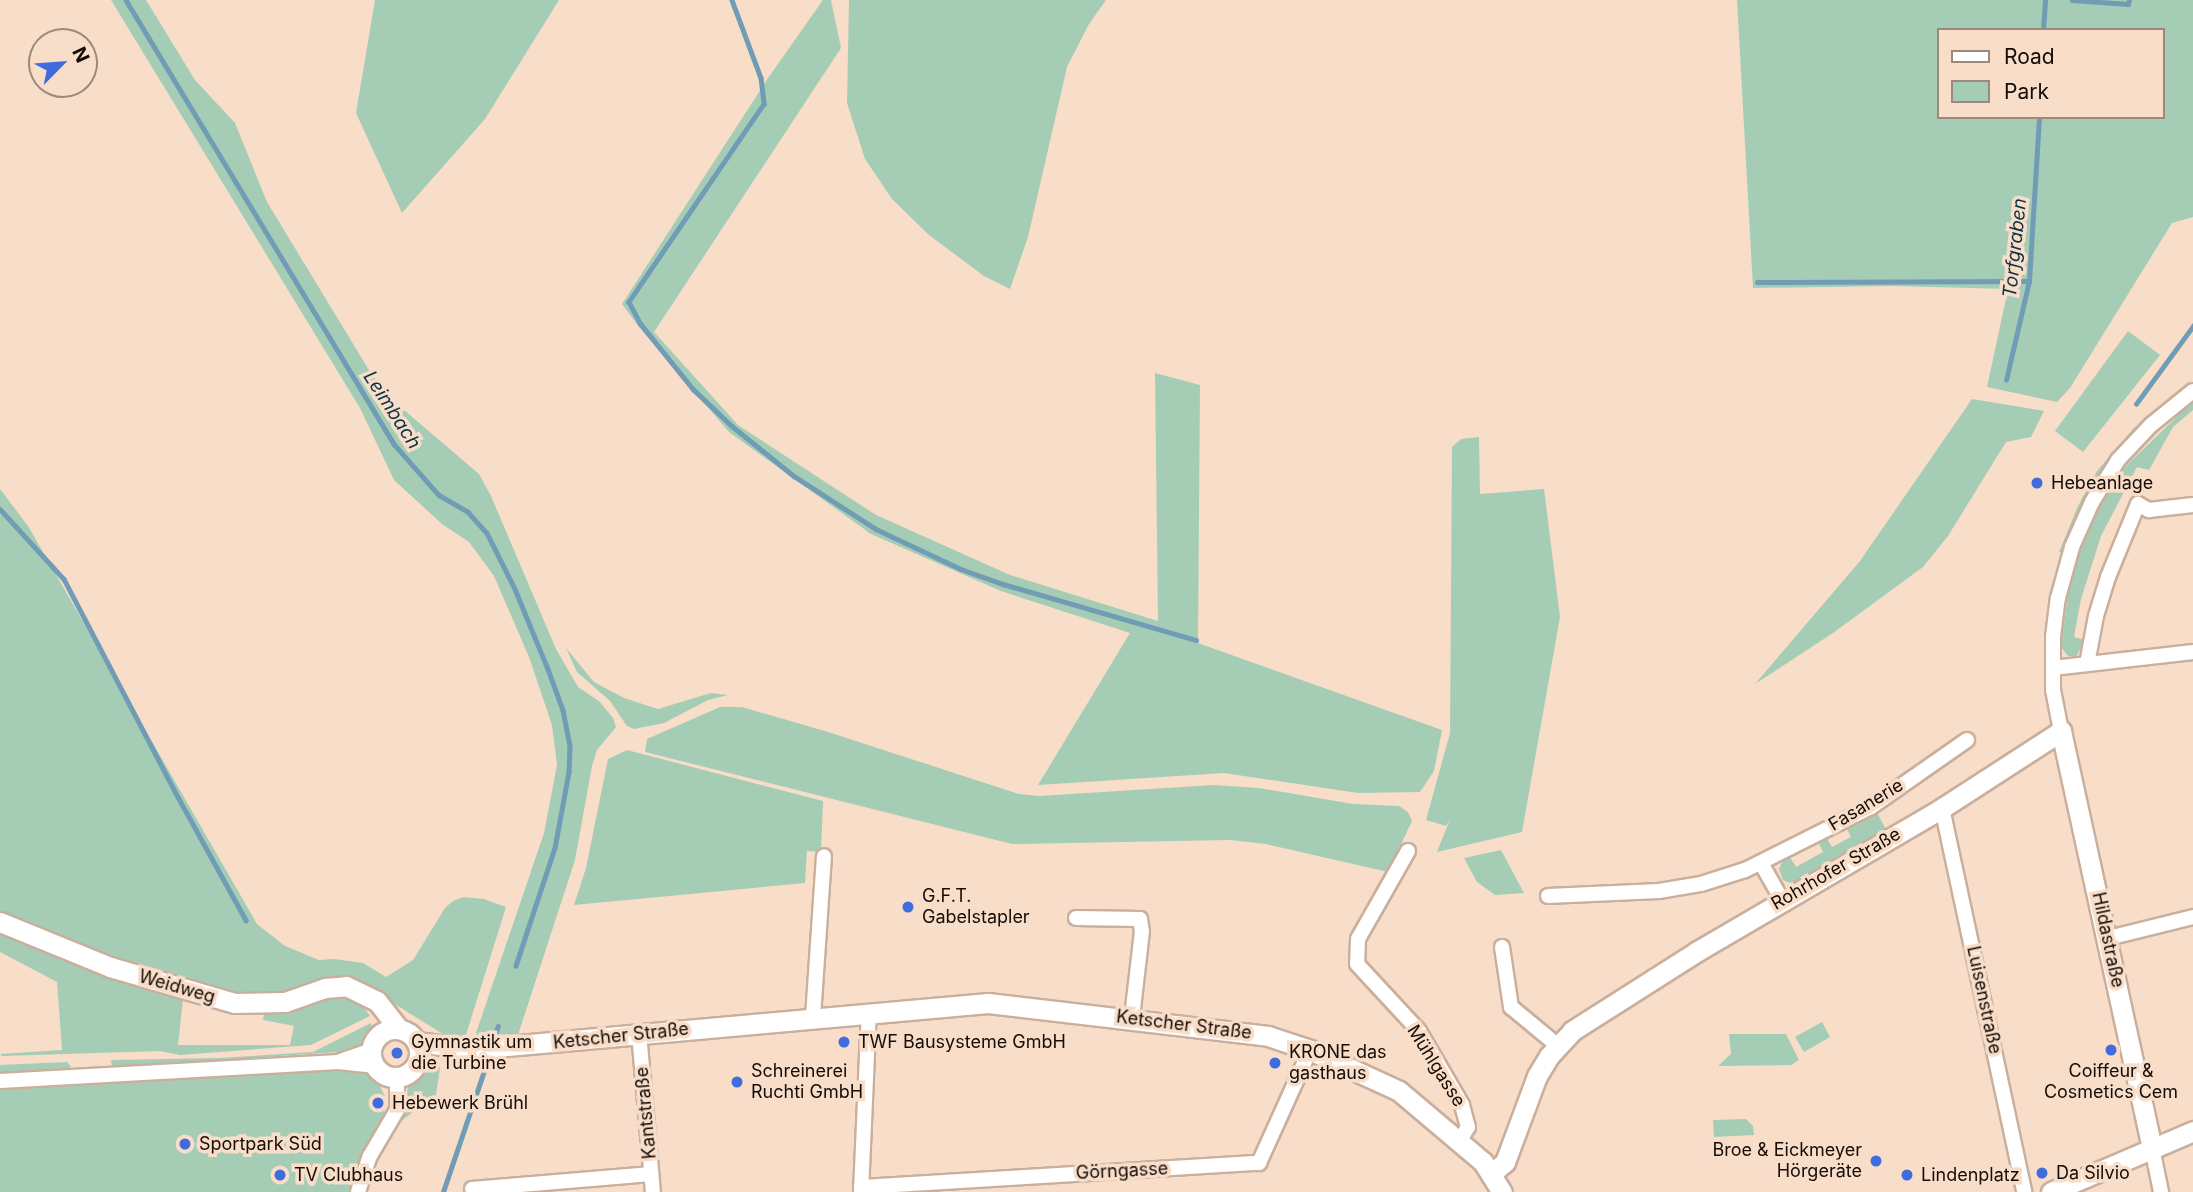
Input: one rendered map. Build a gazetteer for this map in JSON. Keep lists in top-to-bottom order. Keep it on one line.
{"streets":{"main road":["Rohrhofer Straße","Hildastraße","Weidweg","Ketscher Straße"],"street":["Fasanerie","Luisenstraße","Mühlgasse","Kantstraße","Görngasse"]},"crossings":[["Rohrhofer Straße","Hildastraße"],["Rohrhofer Straße","Luisenstraße"],["Rohrhofer Straße","Ketscher Straße"],["Ketscher Straße","Mühlgasse"],["Ketscher Straße","Kantstraße"],["Ketscher Straße","Görngasse"]],"water":["Torfgraben","Leimbach"],"places":["Hebeanlage","G.F.T. Gabelstapler","TWF Bausysteme GmbH","Coiffeur & Cosmetics Cem","Gymnastik um die Turbine","KRONE das gasthaus","Schreinerei Ruchti GmbH","Hebewerk Brühl","Sportpark Süd","Broe & Eickmeyer Hörgeräte","Da Silvio","TV Clubhaus","Lindenplatz"],"legend":["Road","Park"],"north":"top right"}
